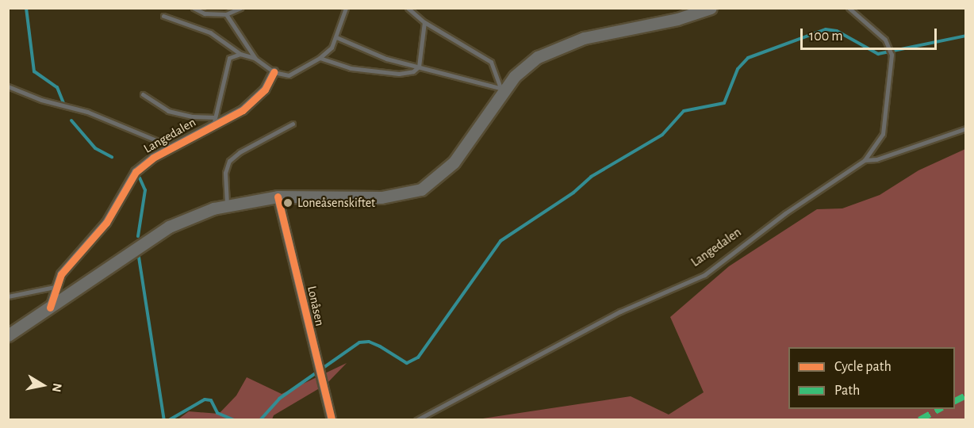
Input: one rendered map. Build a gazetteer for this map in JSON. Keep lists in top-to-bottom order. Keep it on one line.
{"streets":{"street":["Langedalen","Lonåsen"]},"places":["Loneåsenskiftet"],"legend":["Cycle path","Path"],"scale_bar":"100 m","north":"right"}
